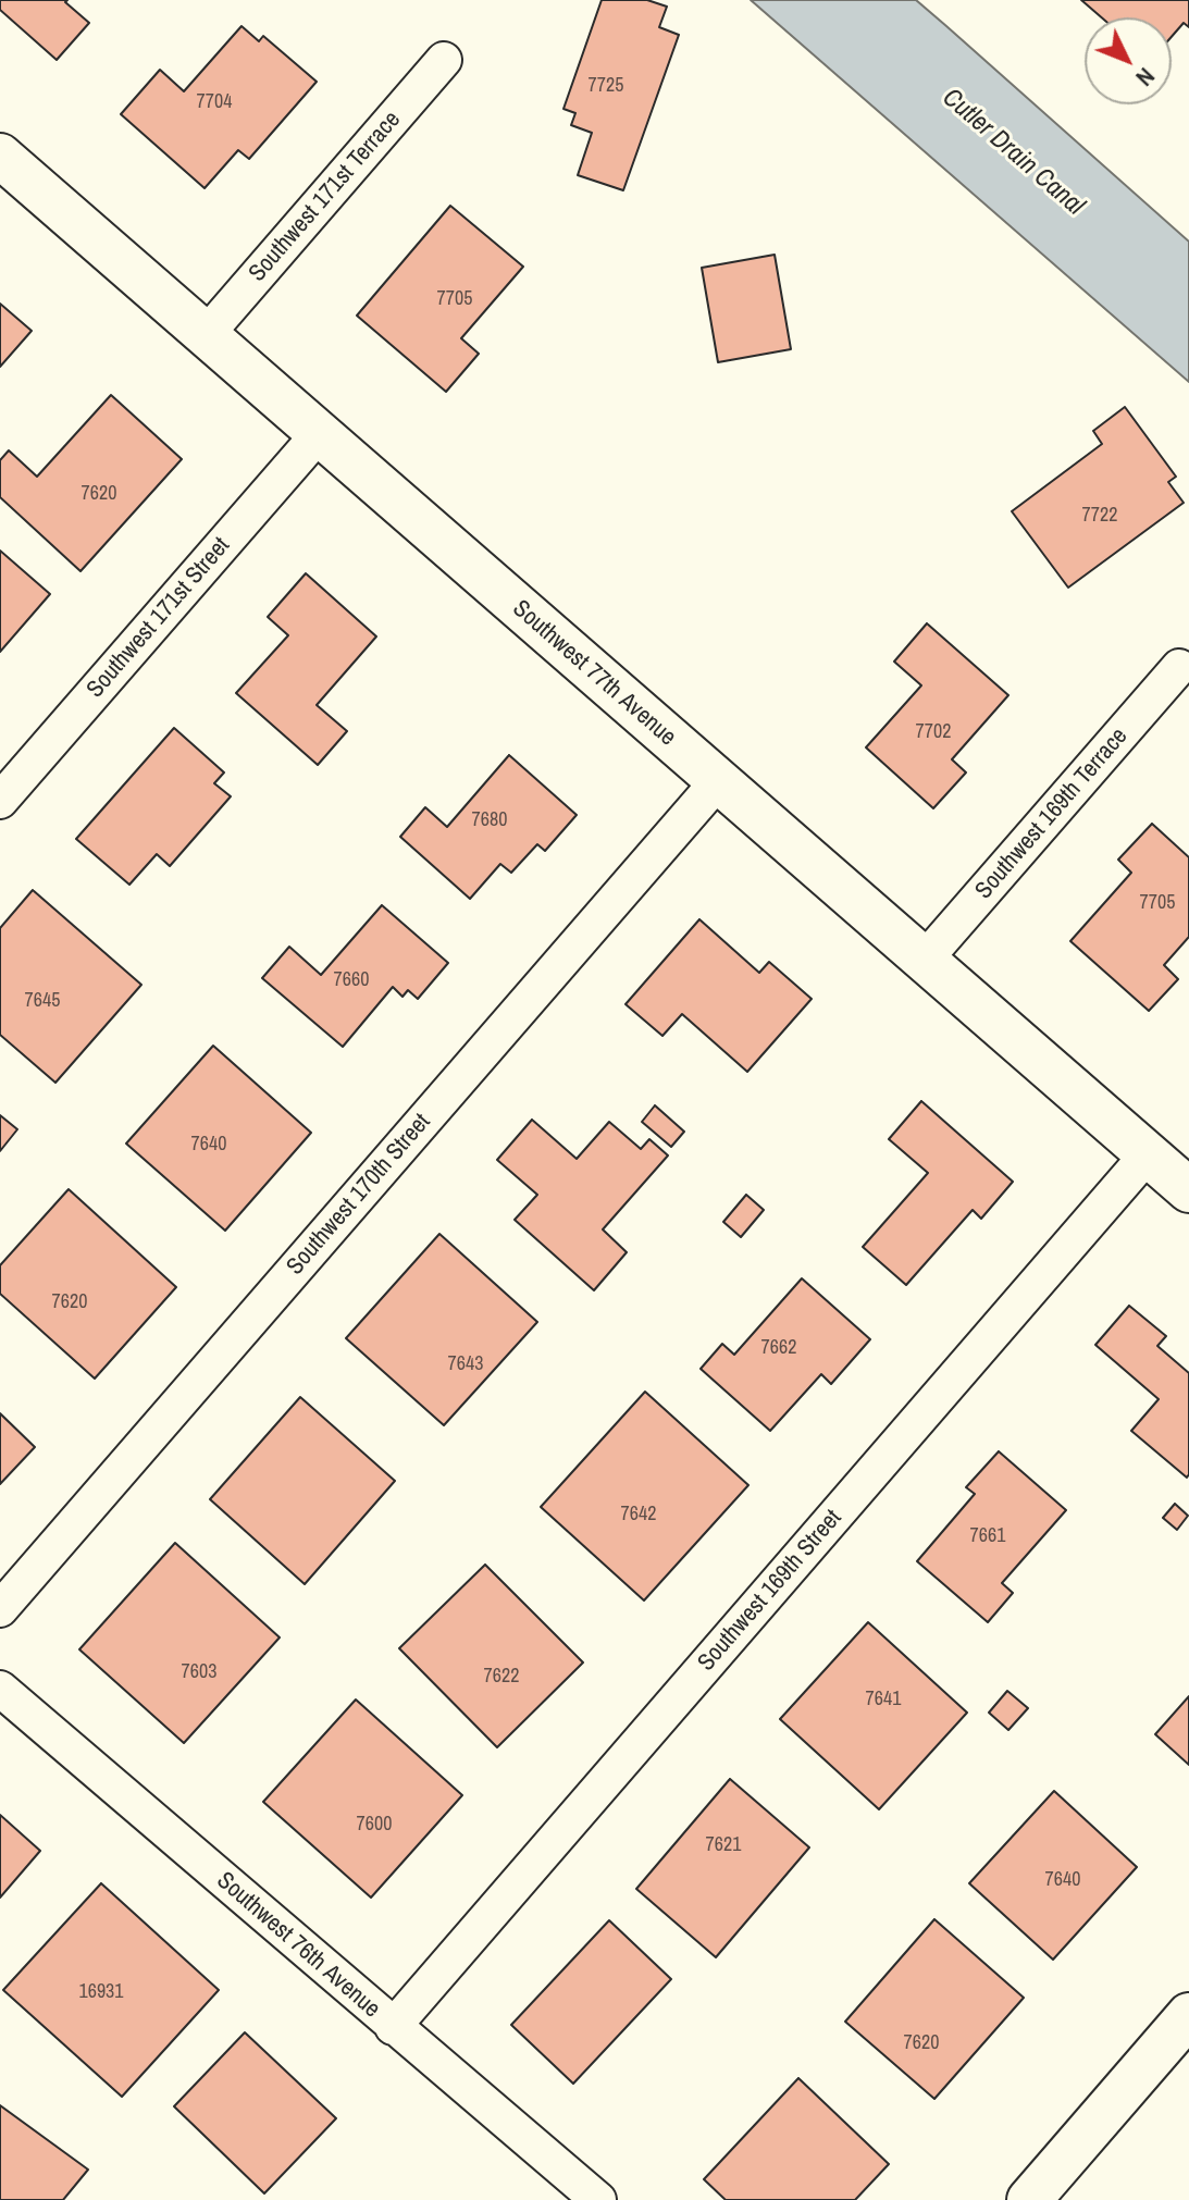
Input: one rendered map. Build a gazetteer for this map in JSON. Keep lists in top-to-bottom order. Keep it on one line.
{"streets":{"street":["Southwest 171st Terrace","Southwest 171st Street","Southwest 77th Avenue","Southwest 169th Terrace","Southwest 170th Street","Southwest 169th Street","Southwest 76th Avenue"]},"crossings":[["Southwest 171st Terrace","Southwest 77th Avenue"],["Southwest 171st Street","Southwest 77th Avenue"],["Southwest 77th Avenue","Southwest 169th Terrace"],["Southwest 77th Avenue","Southwest 170th Street"],["Southwest 77th Avenue","Southwest 169th Street"],["Southwest 169th Street","Southwest 76th Avenue"]],"water":["Cutler Drain Canal"],"house_numbers":["7725","7704","7705","7620","7722","7702","7680","7705","7660","7645","7640","7620","7662","7643","7642","7661","7603","7622","7641","7600","7621","7640","16931","7620"],"north":"bottom right"}
